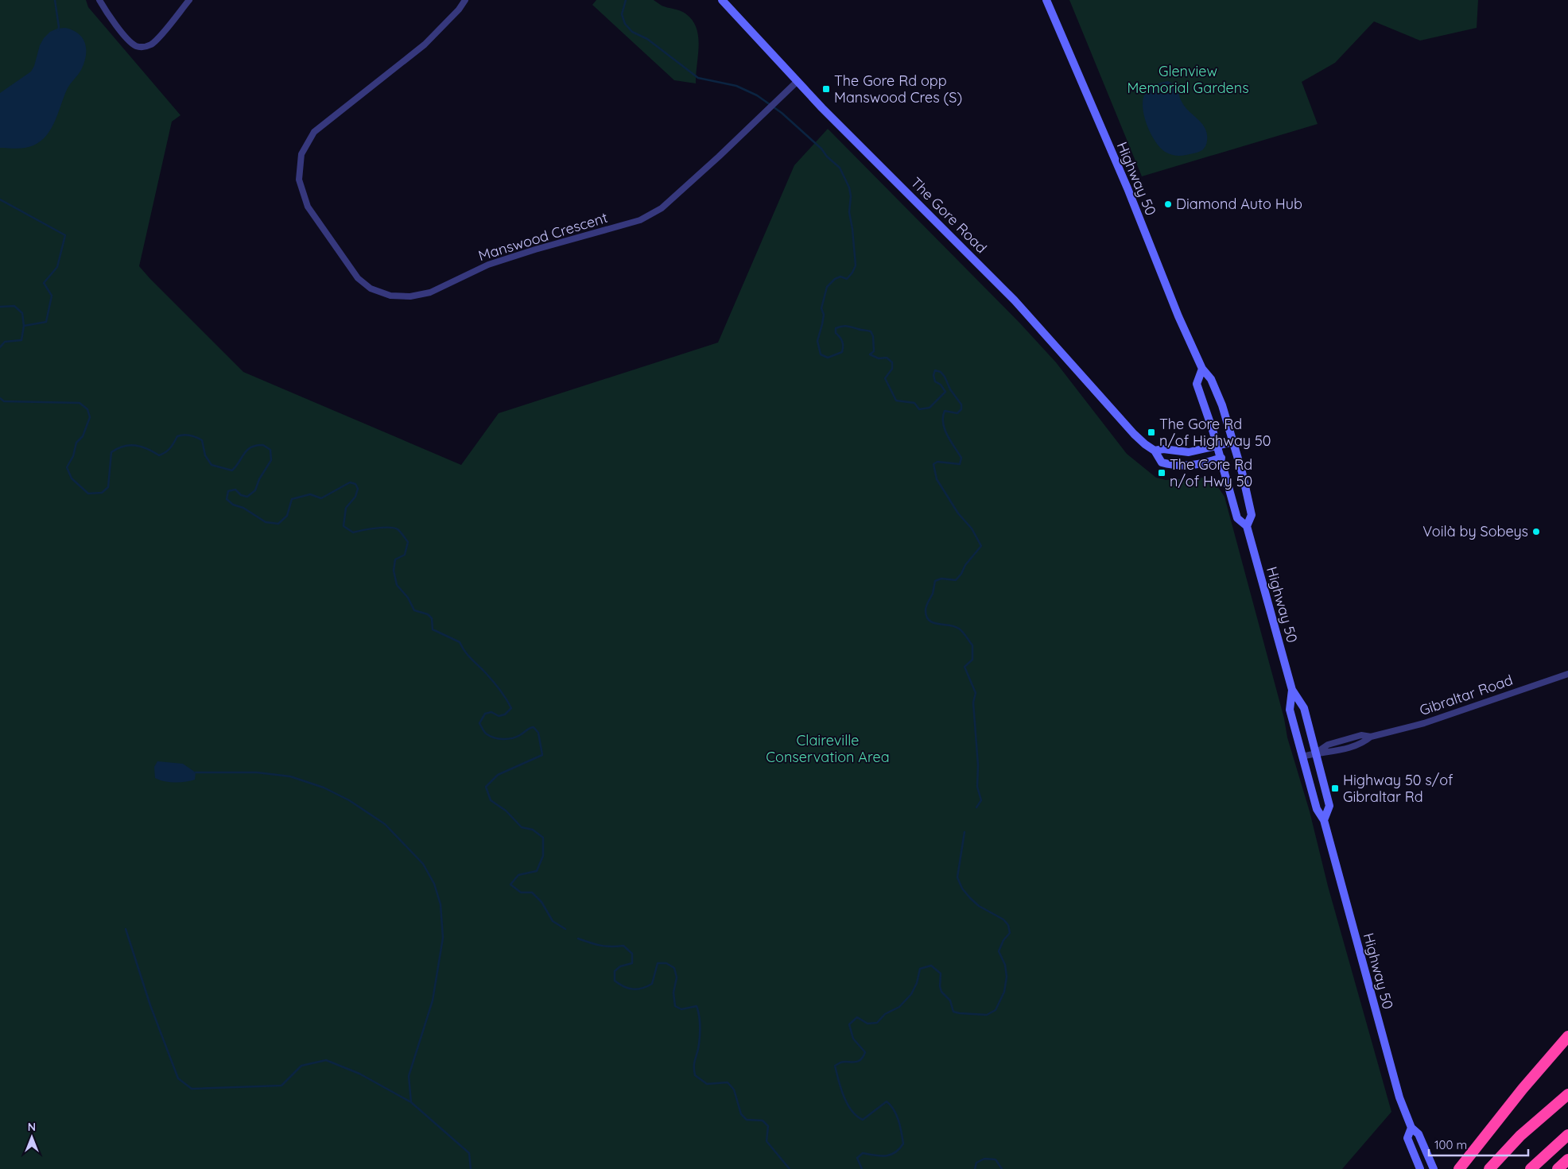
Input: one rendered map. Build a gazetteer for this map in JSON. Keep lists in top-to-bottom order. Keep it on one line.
{"streets":{"main road":["Highway 50","The Gore Road"],"street":["Manswood Crescent","Gibraltar Road"]},"crossings":[["Highway 50","The Gore Road"],["Highway 50","Gibraltar Road"],["The Gore Road","Manswood Crescent"]],"parks":["Glenview Memorial Gardens","Claireville Conservation Area"],"places":{"transit":["The Gore Rd opp Manswood Cres (S)","The Gore Rd n/of Highway 50","The Gore Rd n/of Hwy 50","Highway 50 s/of Gibraltar Rd"],"other":["Diamond Auto Hub","Voilà by Sobeys"]},"scale_bar":"100 m","north":"top"}
